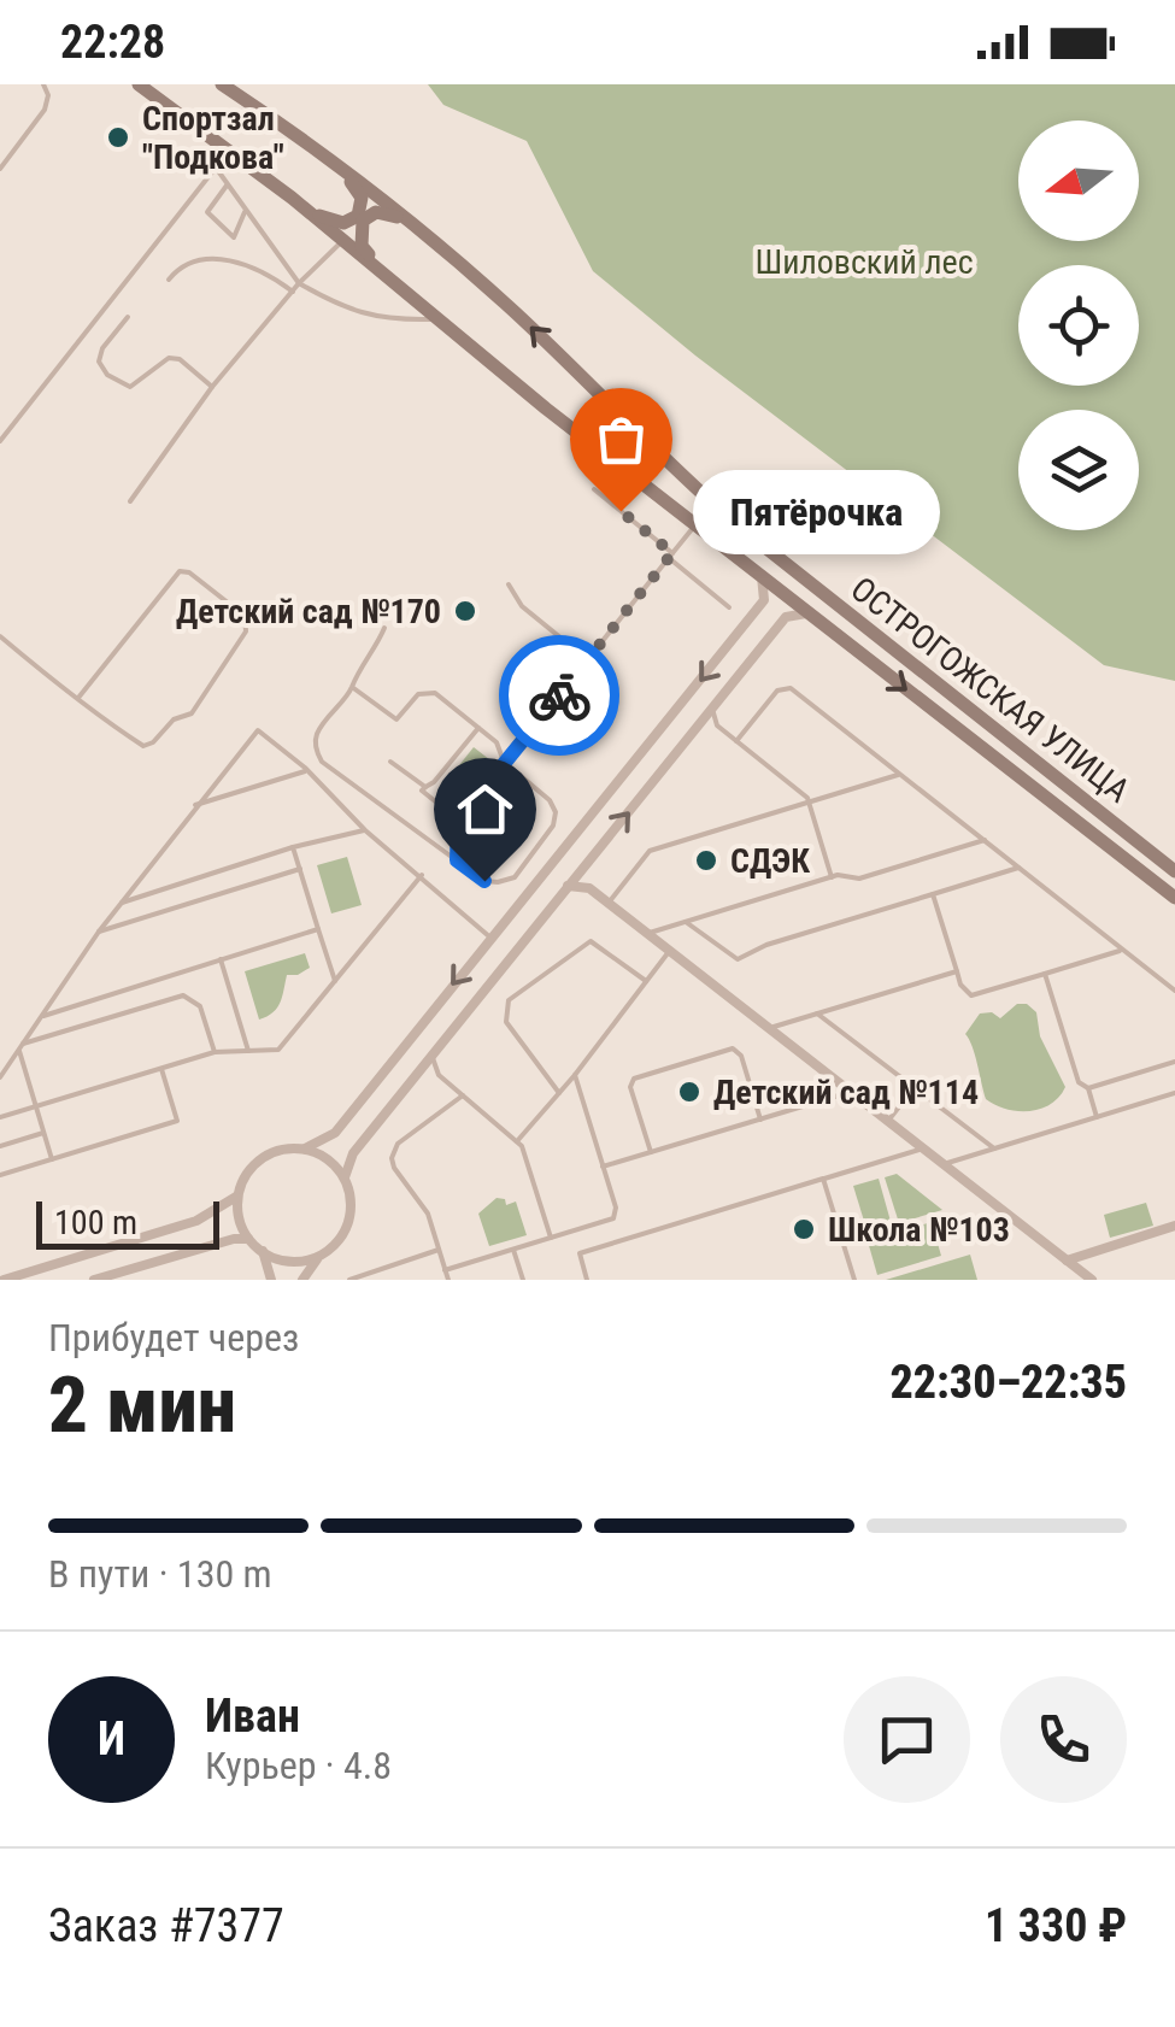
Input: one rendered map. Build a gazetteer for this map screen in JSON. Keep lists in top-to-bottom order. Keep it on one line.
{"streets":{"street":["ОСТРОГОЖСКАЯ УЛИЦА"]},"parks":["Шиловский лес"],"places":["Спортзал \"Подкова\"","Пятёрочка","Детский сад №170","СДЭК","Детский сад №114","Школа №103"],"scale_bar":"100 m","north":"left","page":{"status":"22:28","bubble":"Пятёрочка","scale":"100 m","heading":["2 мин","Прибудет через","22:30–22:35"],"panel":["Иван","Курьер · 4.8","Заказ #7377","1 330 ₽"],"bar":"В пути · 130 m","round":"И"}}
